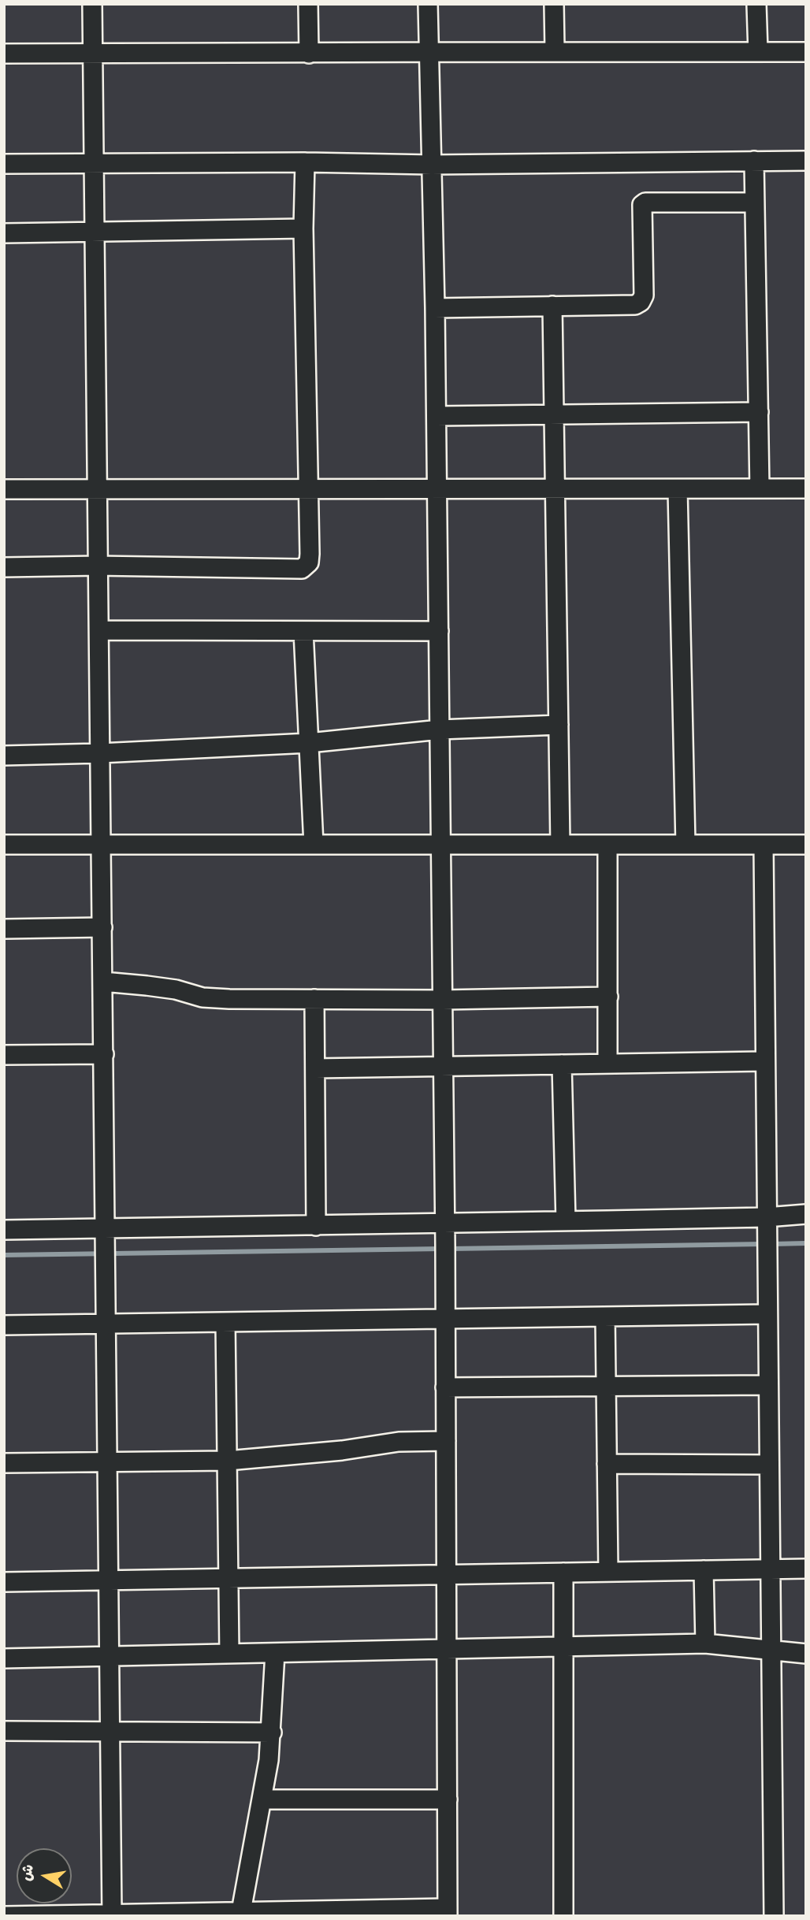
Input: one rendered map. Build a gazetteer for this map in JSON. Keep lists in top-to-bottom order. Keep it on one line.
{"north":"left"}
